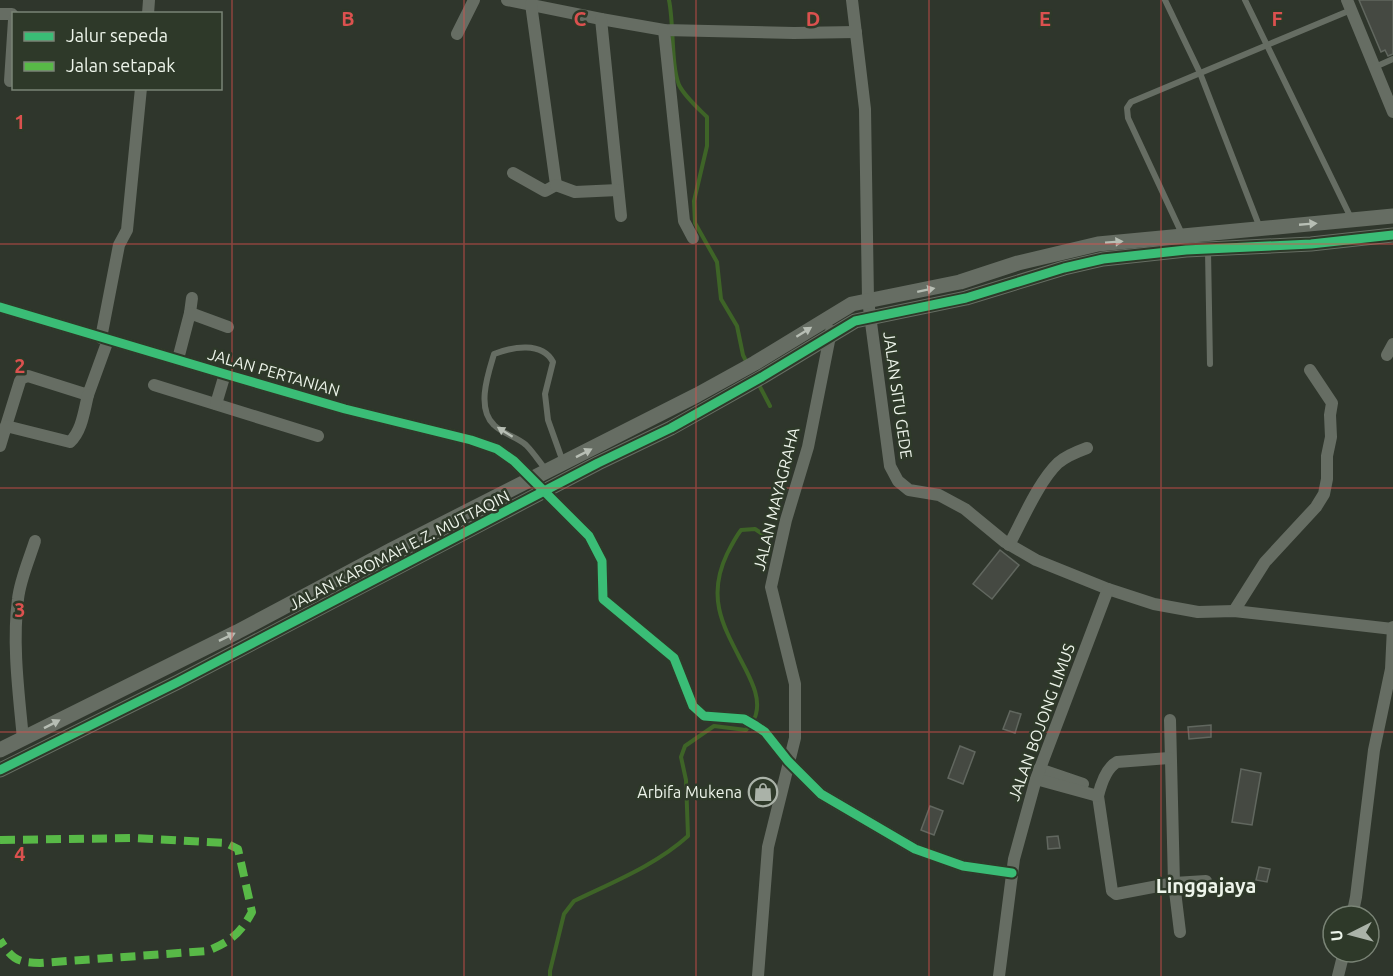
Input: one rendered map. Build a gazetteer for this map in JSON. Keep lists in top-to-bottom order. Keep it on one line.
{"streets":{"street":["JALAN PERTANIAN","JALAN SITU GEDE","JALAN MAYAGRAHA","JALAN KAROMAH E.Z. MUTTAQIN","JALAN BOJONG LIMUS"]},"crossings":[["JALAN PERTANIAN","JALAN MAYAGRAHA"],["JALAN PERTANIAN","JALAN KAROMAH E.Z. MUTTAQIN"],["JALAN SITU GEDE","JALAN KAROMAH E.Z. MUTTAQIN"],["JALAN SITU GEDE","JALAN BOJONG LIMUS"],["JALAN MAYAGRAHA","JALAN KAROMAH E.Z. MUTTAQIN"]],"districts":["Linggajaya"],"places":{"shop":["Arbifa Mukena"]},"legend":["Jalur sepeda","Jalan setapak"],"north":"left","grid":{"columns":["B","C","D","E","F"],"rows":["1","2","3","4"]}}
